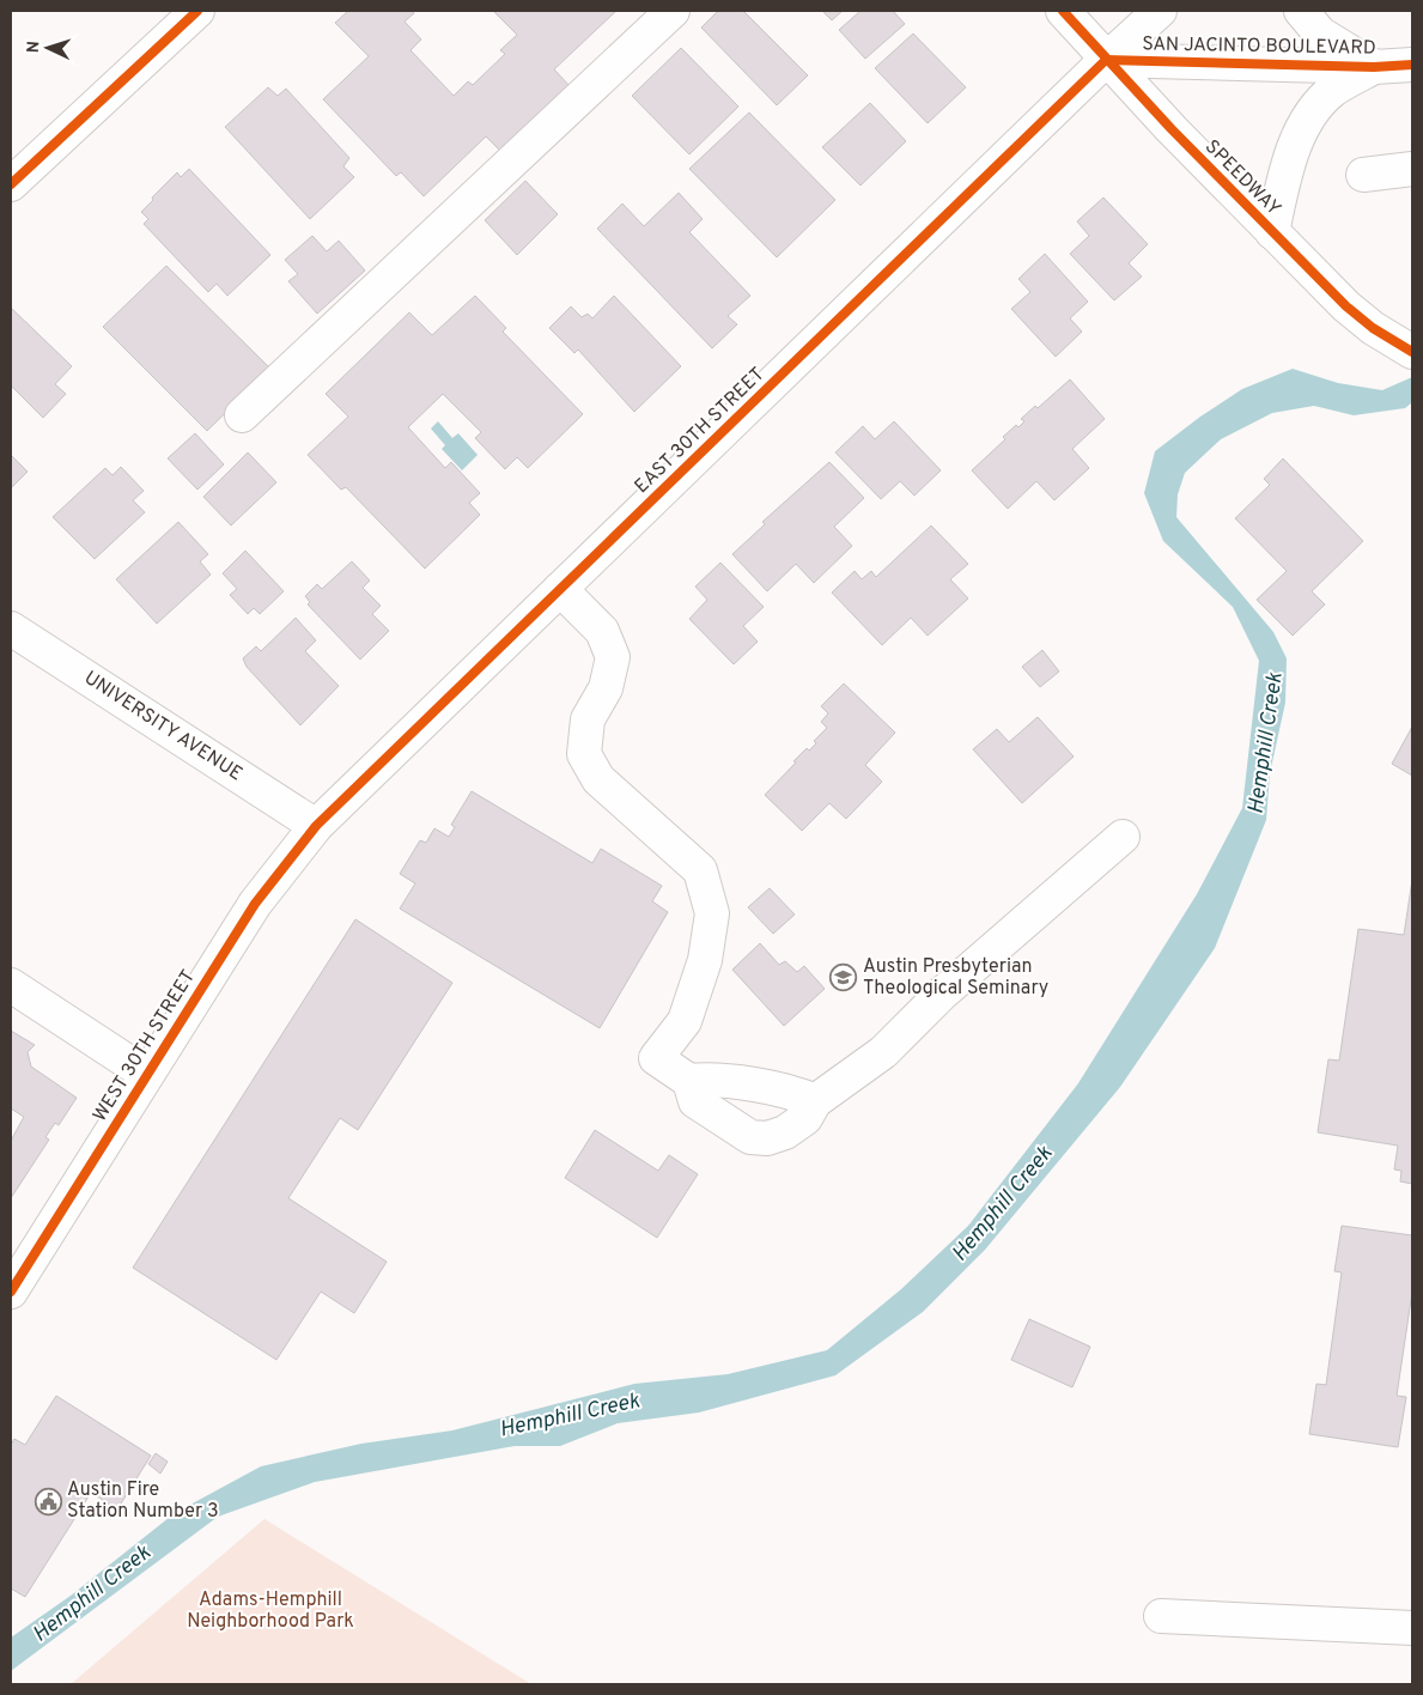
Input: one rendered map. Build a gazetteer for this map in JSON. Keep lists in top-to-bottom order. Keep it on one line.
{"streets":{"street":["SAN JACINTO BOULEVARD","SPEEDWAY","EAST 30TH STREET","UNIVERSITY AVENUE","WEST 30TH STREET"]},"crossings":[["SAN JACINTO BOULEVARD","SPEEDWAY"],["SAN JACINTO BOULEVARD","EAST 30TH STREET"],["SPEEDWAY","EAST 30TH STREET"],["EAST 30TH STREET","UNIVERSITY AVENUE"],["EAST 30TH STREET","WEST 30TH STREET"],["UNIVERSITY AVENUE","WEST 30TH STREET"]],"water":["Hemphill Creek"],"parks":["Adams-Hemphill Neighborhood Park"],"places":{"school or university":["Austin Presbyterian Theological Seminary"],"public building":["Austin Fire Station Number 3"]},"north":"left"}
